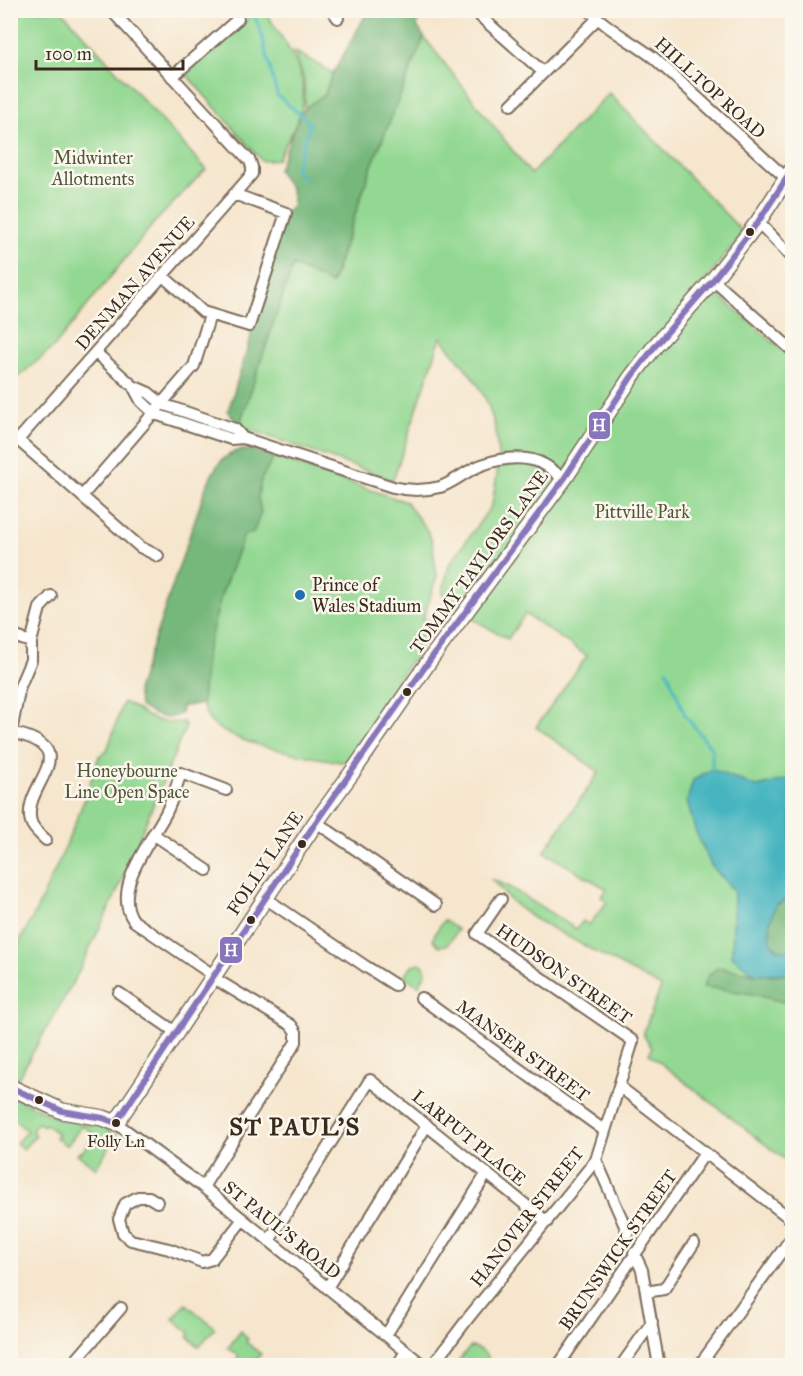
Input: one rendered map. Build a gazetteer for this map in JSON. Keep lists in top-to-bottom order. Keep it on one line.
{"streets":{"street":["HILLTOP ROAD","DENMAN AVENUE","TOMMY TAYLORS LANE","FOLLY LANE","HUDSON STREET","MANSER STREET","LARPUT PLACE","HANOVER STREET","ST PAUL'S ROAD","BRUNSWICK STREET"]},"crossings":[["HILLTOP ROAD","TOMMY TAYLORS LANE"],["TOMMY TAYLORS LANE","FOLLY LANE"],["FOLLY LANE","ST PAUL'S ROAD"],["HUDSON STREET","HANOVER STREET"],["MANSER STREET","HANOVER STREET"],["LARPUT PLACE","HANOVER STREET"],["LARPUT PLACE","ST PAUL'S ROAD"]],"districts":["ST PAUL’S"],"parks":["Midwinter Allotments","Pittville Park","Honeybourne Line Open Space"],"places":["Prince of Wales Stadium","Folly Ln"],"lines":["transit line H"],"scale_bar":"100 m"}
